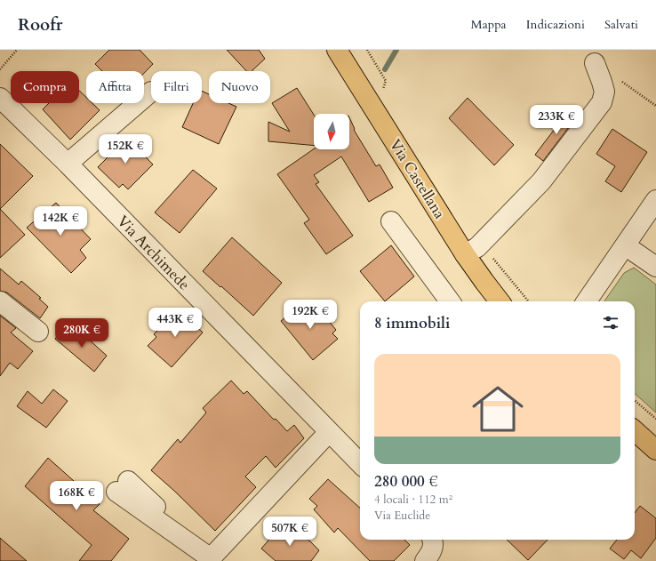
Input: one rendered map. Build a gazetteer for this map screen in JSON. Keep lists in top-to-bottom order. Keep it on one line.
{"streets":{"main road":["Via Castellana"],"street":["Via Archimede"]},"north":"bottom","page":{"header":"Roofr","nav":["Mappa","Indicazioni","Salvati"],"chip":["Compra","Affitta","Filtri","Nuovo"],"price":["233K €","152K €","142K €","192K €","443K €","280K €","168K €","507K €"],"heading":"8 immobili","list":[{"name":"280 000 €","note":"4 locali · 112 m² · Via Euclide"}]}}
